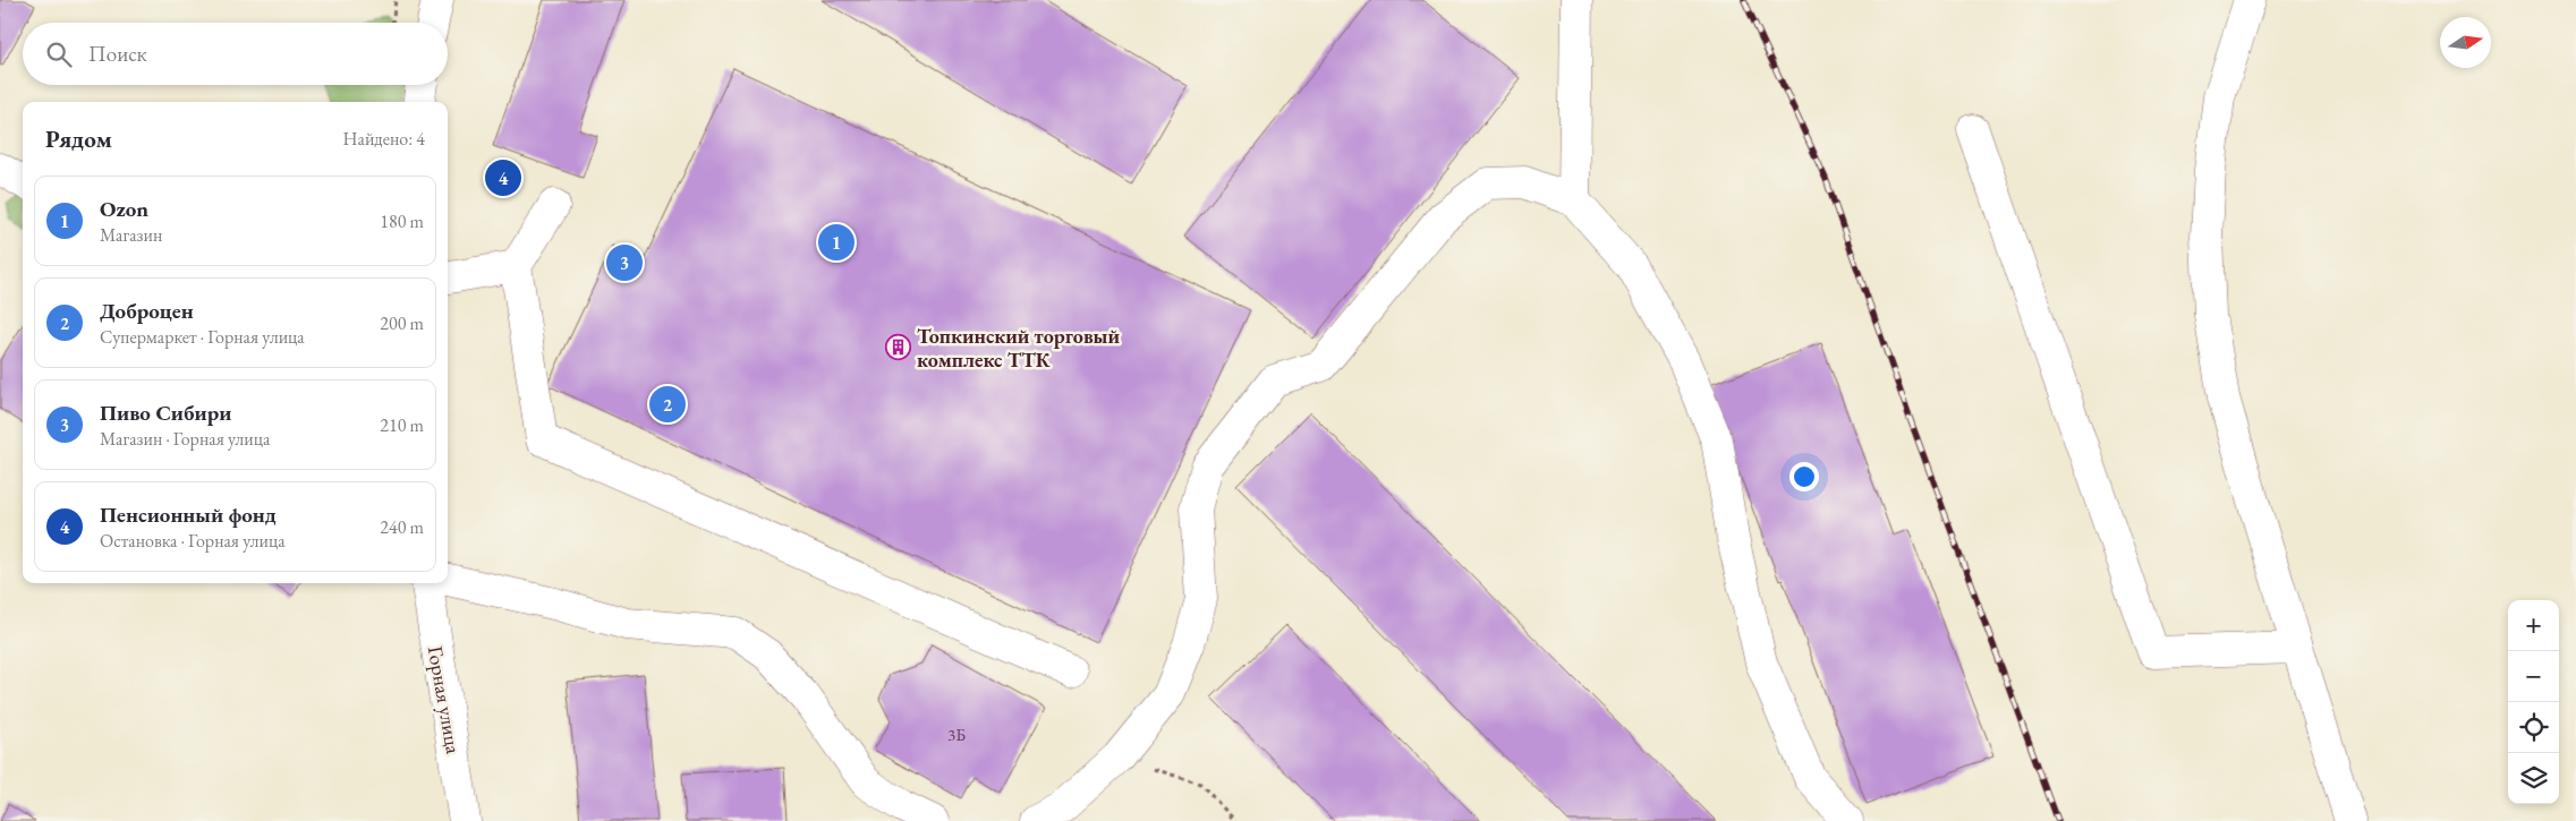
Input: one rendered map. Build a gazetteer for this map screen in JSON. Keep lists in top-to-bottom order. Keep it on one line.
{"streets":{"street":["Горная улица"]},"places":{"building":["Топкинский торговый комплекс ТТК"]},"house_numbers":["3Б"],"north":"right","page":{"search":"Поиск","heading":["Рядом","Найдено: 4"],"pins":["4","1","3","2"],"list":[{"mark":"1","name":"Ozon","note":"Магазин","value":"180 m"},{"mark":"2","name":"Доброцен","note":"Супермаркет · Горная улица","value":"200 m"},{"mark":"3","name":"Пиво Сибири","note":"Магазин · Горная улица","value":"210 m"},{"mark":"4","name":"Пенсионный фонд","note":"Остановка · Горная улица","value":"240 m"}],"map_buttons":["+","−"]}}
